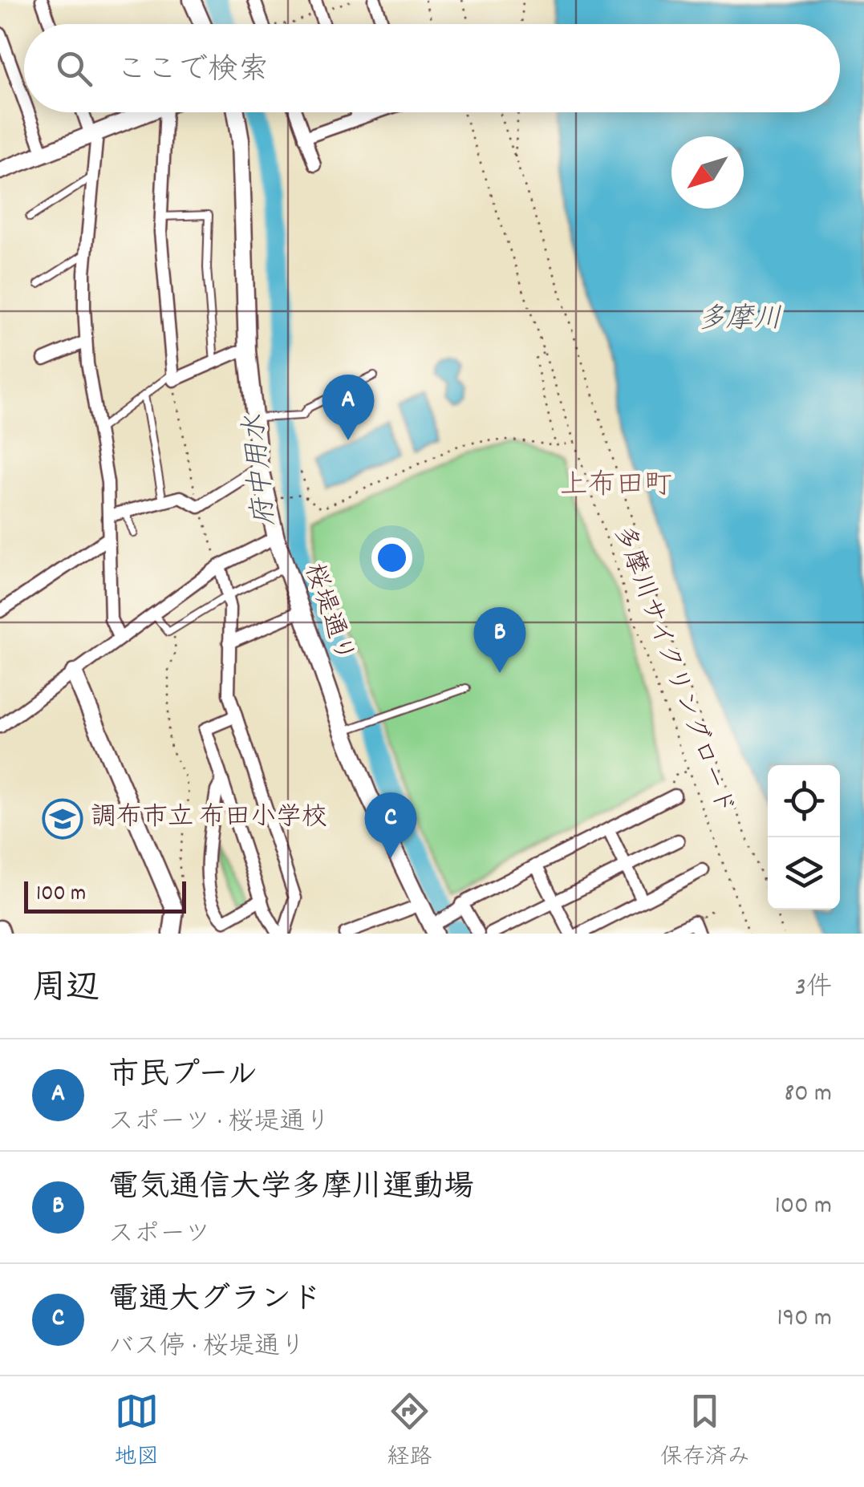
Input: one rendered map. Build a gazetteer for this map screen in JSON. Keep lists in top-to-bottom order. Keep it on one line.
{"streets":{"street":["桜堤通り"],"path":["多摩川サイクリングロード"]},"districts":["上布田町"],"water":["多摩川","府中用水"],"places":{"school or university":["調布市立 布田小学校"]},"scale_bar":"100 m","north":"bottom left","page":{"search":"ここで検索","pins":["A","B","C"],"scale":"100 m","heading":["周辺","3件"],"list":[{"mark":"A","name":"市民プール","note":"スポーツ · 桜堤通り","value":"80 m"},{"mark":"B","name":"電気通信大学多摩川運動場","note":"スポーツ","value":"100 m"},{"mark":"C","name":"電通大グランド","note":"バス停 · 桜堤通り","value":"190 m"}],"nav":["地図","経路","保存済み"]}}
